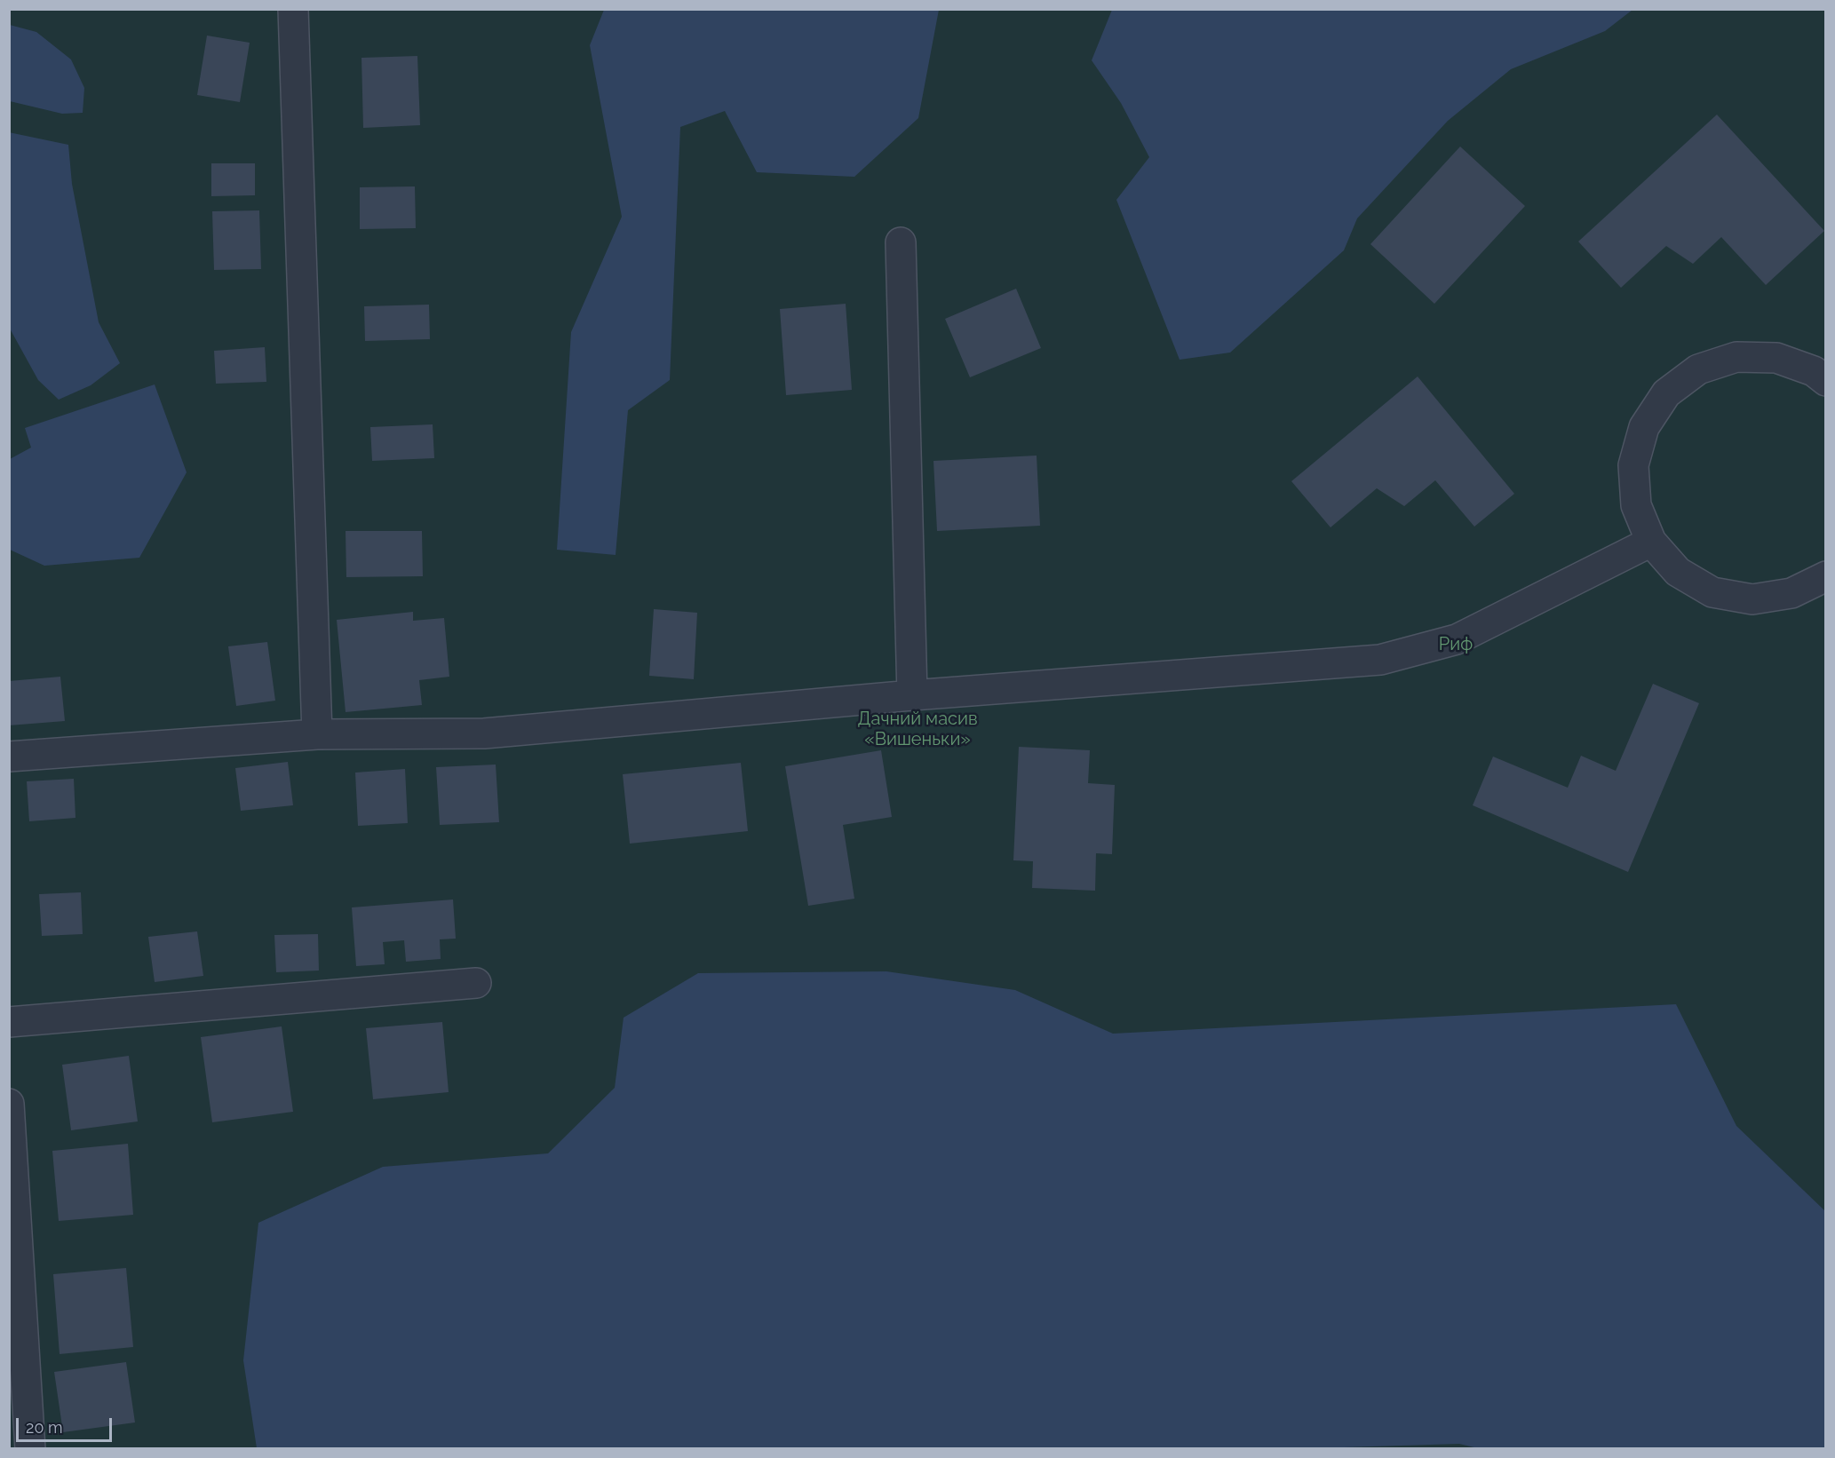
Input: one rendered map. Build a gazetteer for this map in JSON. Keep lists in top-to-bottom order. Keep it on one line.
{"parks":["Риф","Дачний масив «Вишеньки»"],"scale_bar":"20 m"}
